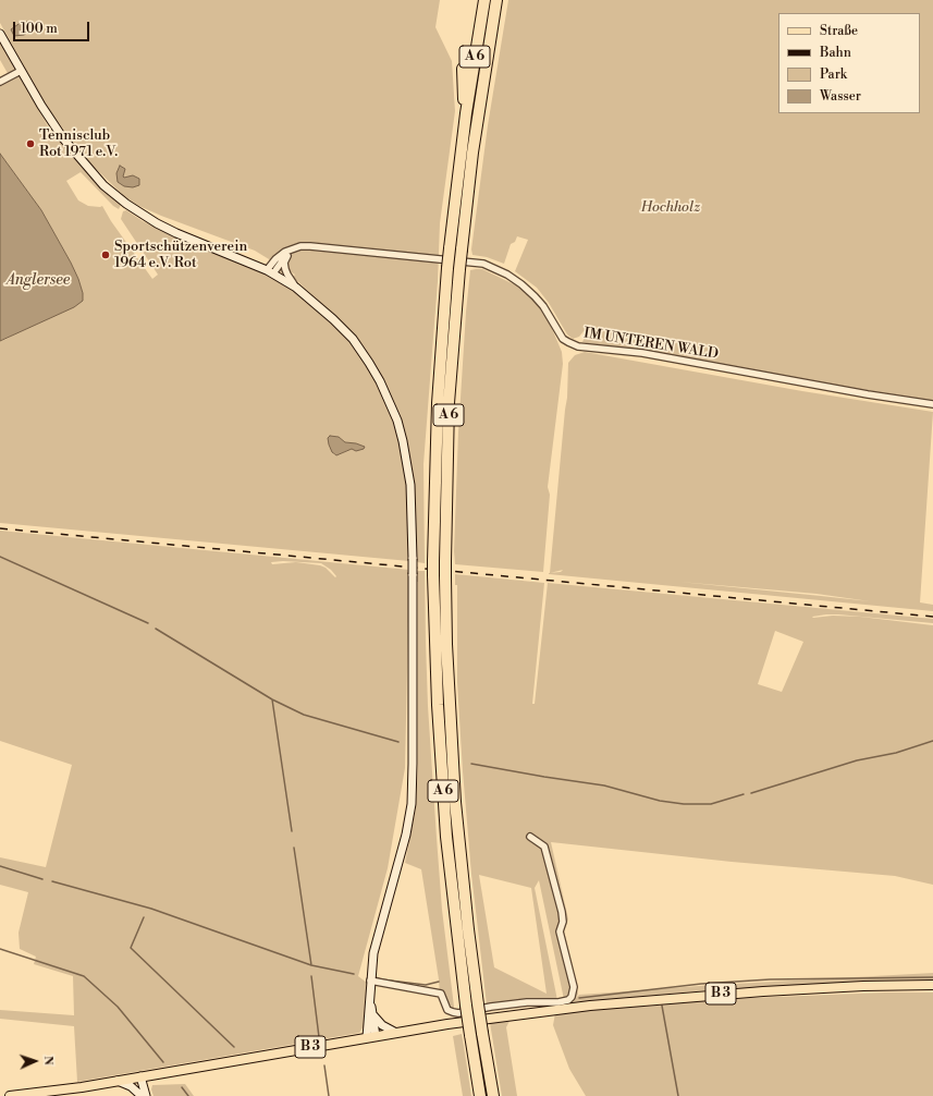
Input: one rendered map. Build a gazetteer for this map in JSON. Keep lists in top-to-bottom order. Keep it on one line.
{"streets":{"highway":["A 6"],"main road":["B 3"],"street":["IM UNTEREN WALD"]},"water":["Anglersee"],"parks":["Hochholz"],"places":["Tennisclub Rot 1971 e.V.","Sportschützenverein 1964 e.V. Rot"],"legend":["Straße","Bahn","Park","Wasser"],"scale_bar":"100 m","north":"right"}
